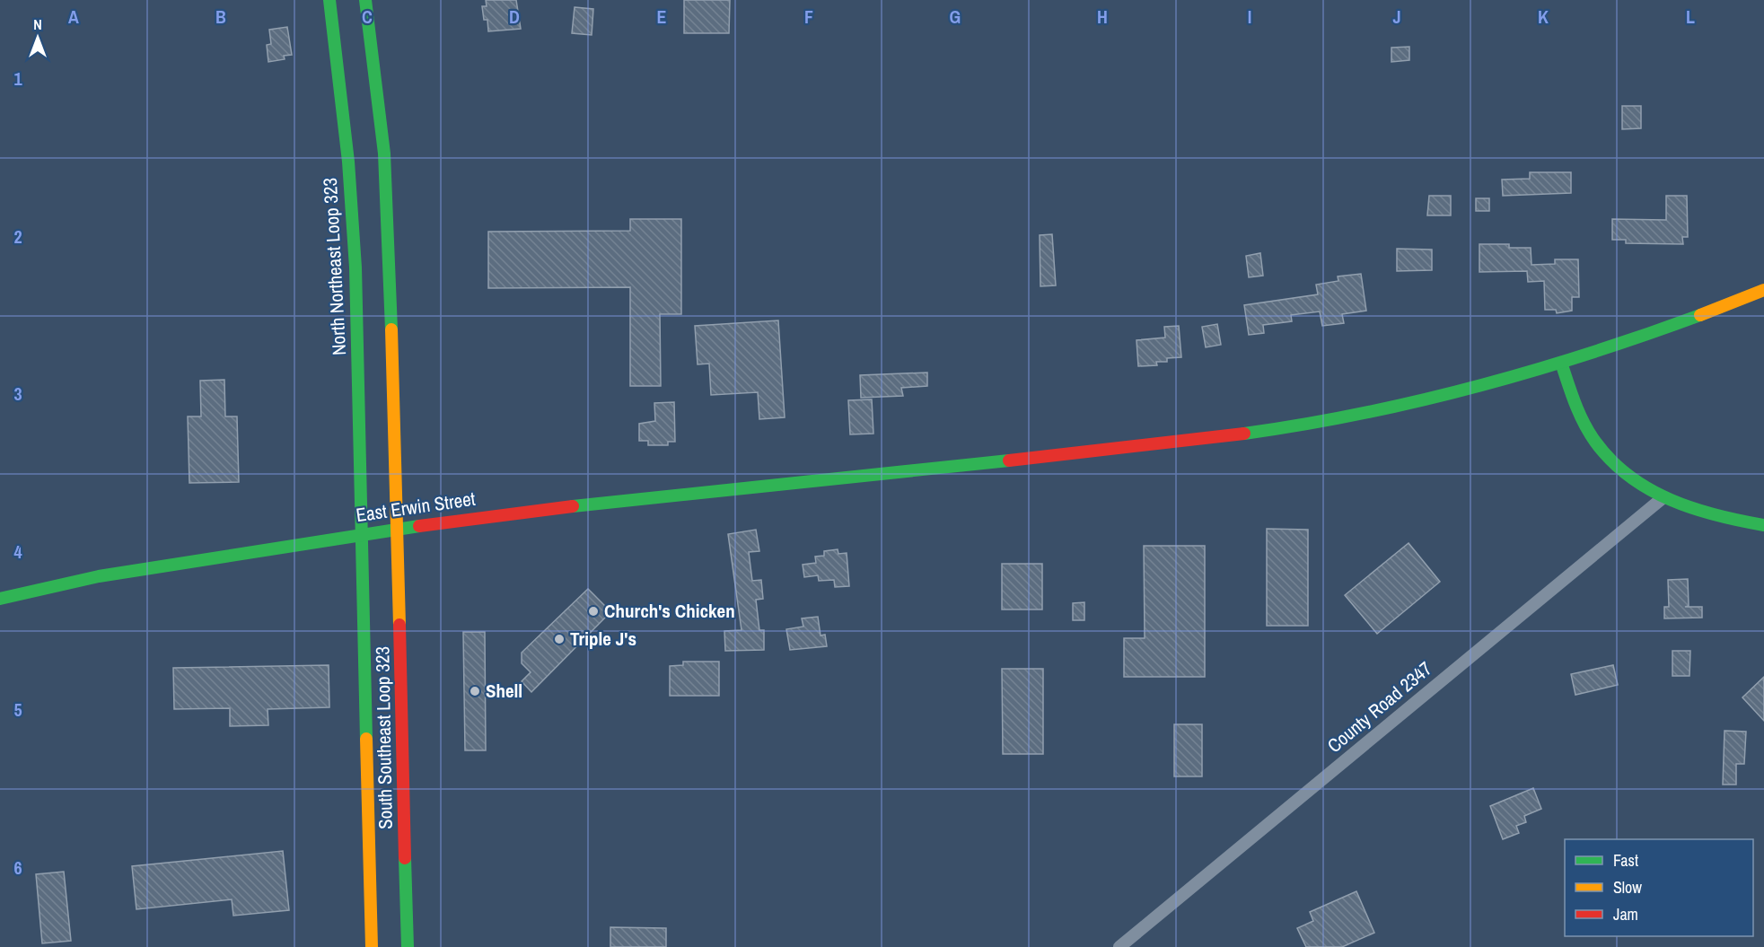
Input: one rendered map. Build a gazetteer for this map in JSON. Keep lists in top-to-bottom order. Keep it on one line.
{"streets":{"main road":["North Northeast Loop 323","East Erwin Street","South Southeast Loop 323"],"street":["County Road 2347"]},"crossings":[["North Northeast Loop 323","East Erwin Street"],["North Northeast Loop 323","South Southeast Loop 323"],["East Erwin Street","South Southeast Loop 323"]],"places":["Church's Chicken","Triple J's","Shell"],"legend":["Fast","Slow","Jam"],"north":"top","grid":{"columns":["A","B","C","D","E","F","G","H","I","J","K","L"],"rows":["1","2","3","4","5","6"]}}
